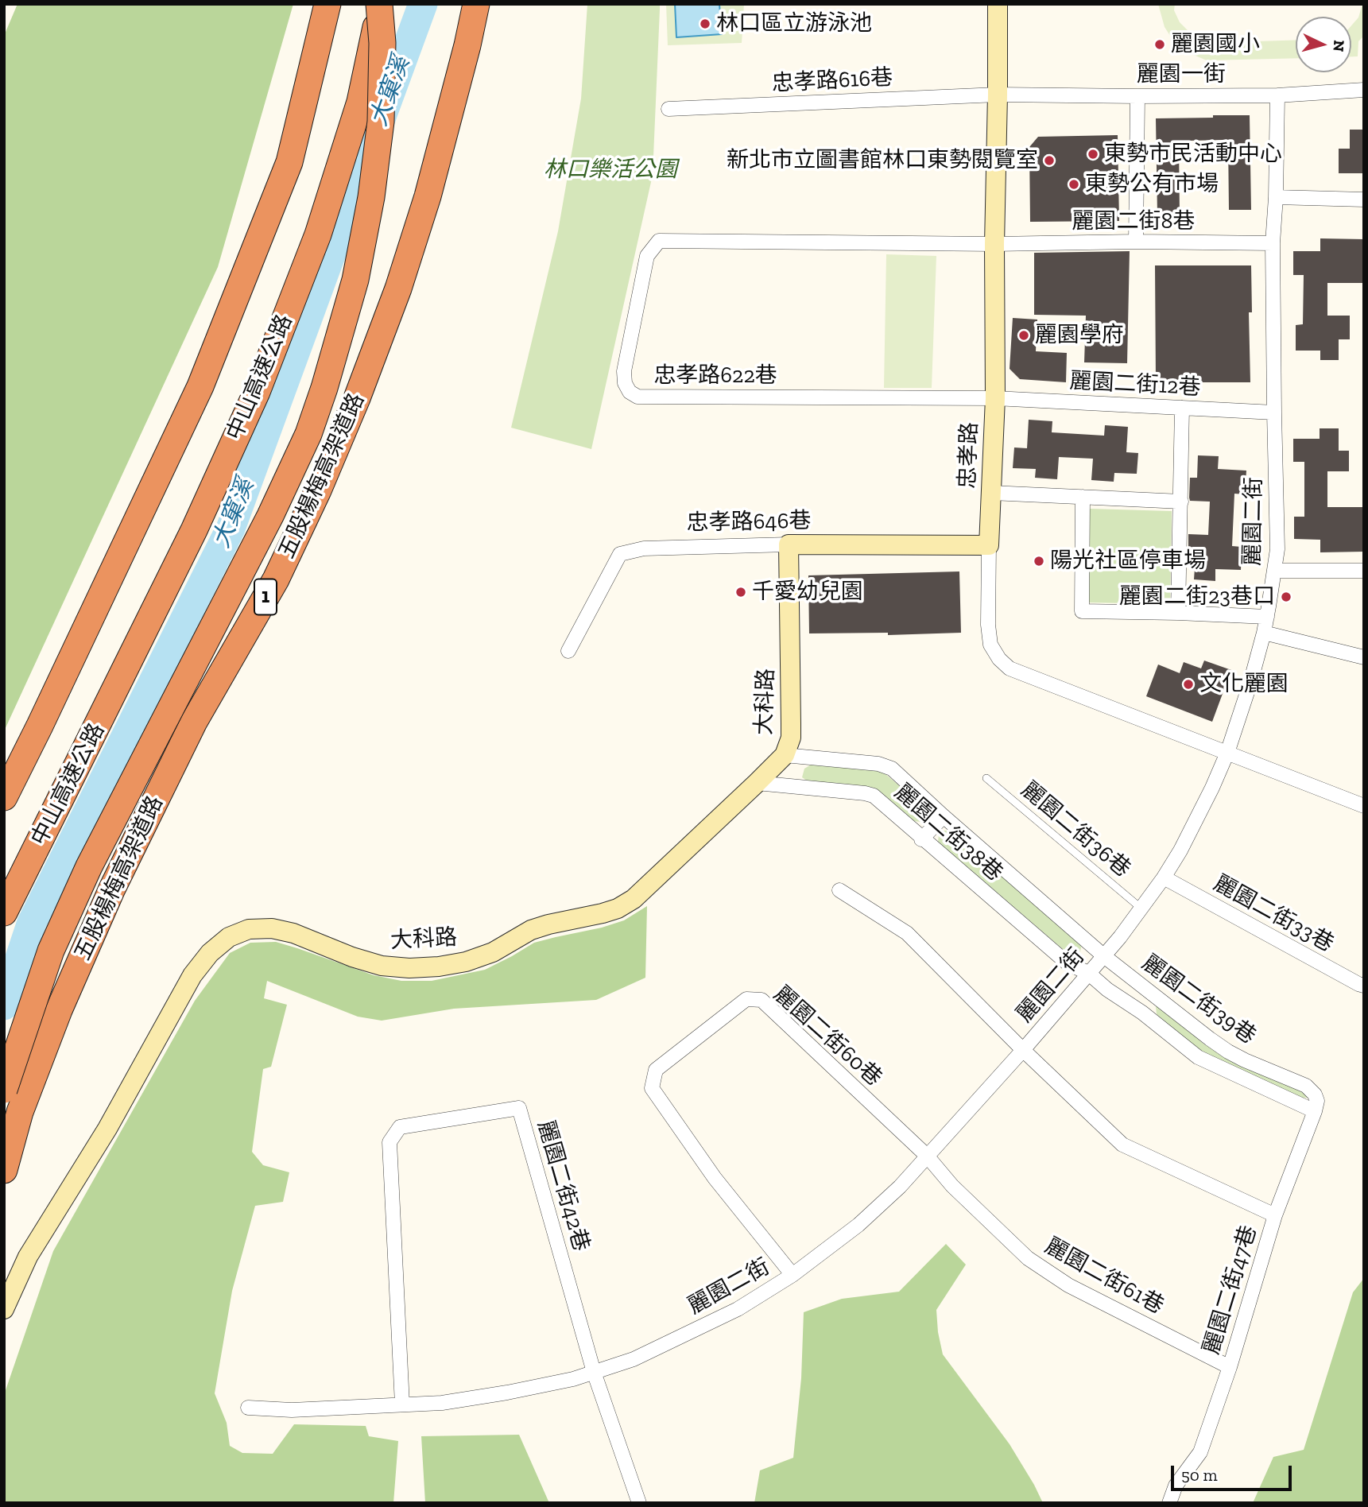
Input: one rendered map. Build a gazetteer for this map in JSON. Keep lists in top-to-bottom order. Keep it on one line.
{"streets":{"highway":["中山高速公路","五股楊梅高架道路","1"],"street":["麗園一街","忠孝路616巷","麗園二街8巷","忠孝路622巷","麗園二街12巷","忠孝路","麗園二街","忠孝路646巷","大科路","麗園二街38巷","麗園二街33巷","麗園二街39巷","麗園二街60巷","麗園二街42巷","麗園二街61巷","麗園二街47巷"],"lane":["麗園二街36巷"]},"crossings":[["麗園一街","忠孝路616巷"],["麗園一街","忠孝路"],["麗園一街","麗園二街"],["忠孝路616巷","忠孝路"],["麗園二街8巷","忠孝路622巷"],["麗園二街8巷","忠孝路"],["麗園二街8巷","麗園二街"],["忠孝路622巷","麗園二街12巷"],["忠孝路622巷","忠孝路"],["中山高速公路","五股楊梅高架道路"],["麗園二街12巷","忠孝路"],["麗園二街12巷","麗園二街"],["忠孝路","麗園二街"],["忠孝路","忠孝路646巷"],["麗園二街","麗園二街36巷"],["麗園二街","麗園二街38巷"],["麗園二街","麗園二街33巷"],["麗園二街","麗園二街39巷"],["麗園二街","麗園二街60巷"],["麗園二街","麗園二街42巷"],["麗園二街","麗園二街61巷"],["麗園二街","麗園二街47巷"],["忠孝路646巷","大科路"],["大科路","麗園二街38巷"],["麗園二街38巷","麗園二街39巷"],["麗園二街60巷","麗園二街61巷"],["麗園二街61巷","麗園二街47巷"]],"water":["大窠溪"],"parks":["林口樂活公園"],"places":["林口區立游泳池","麗園國小","東勢市民活動中心","新北市立圖書館林口東勢閱覽室","東勢公有市場","麗園學府","陽光社區停車場","千愛幼兒園","麗園二街23巷口","文化麗園"],"scale_bar":"50 m","north":"right"}
